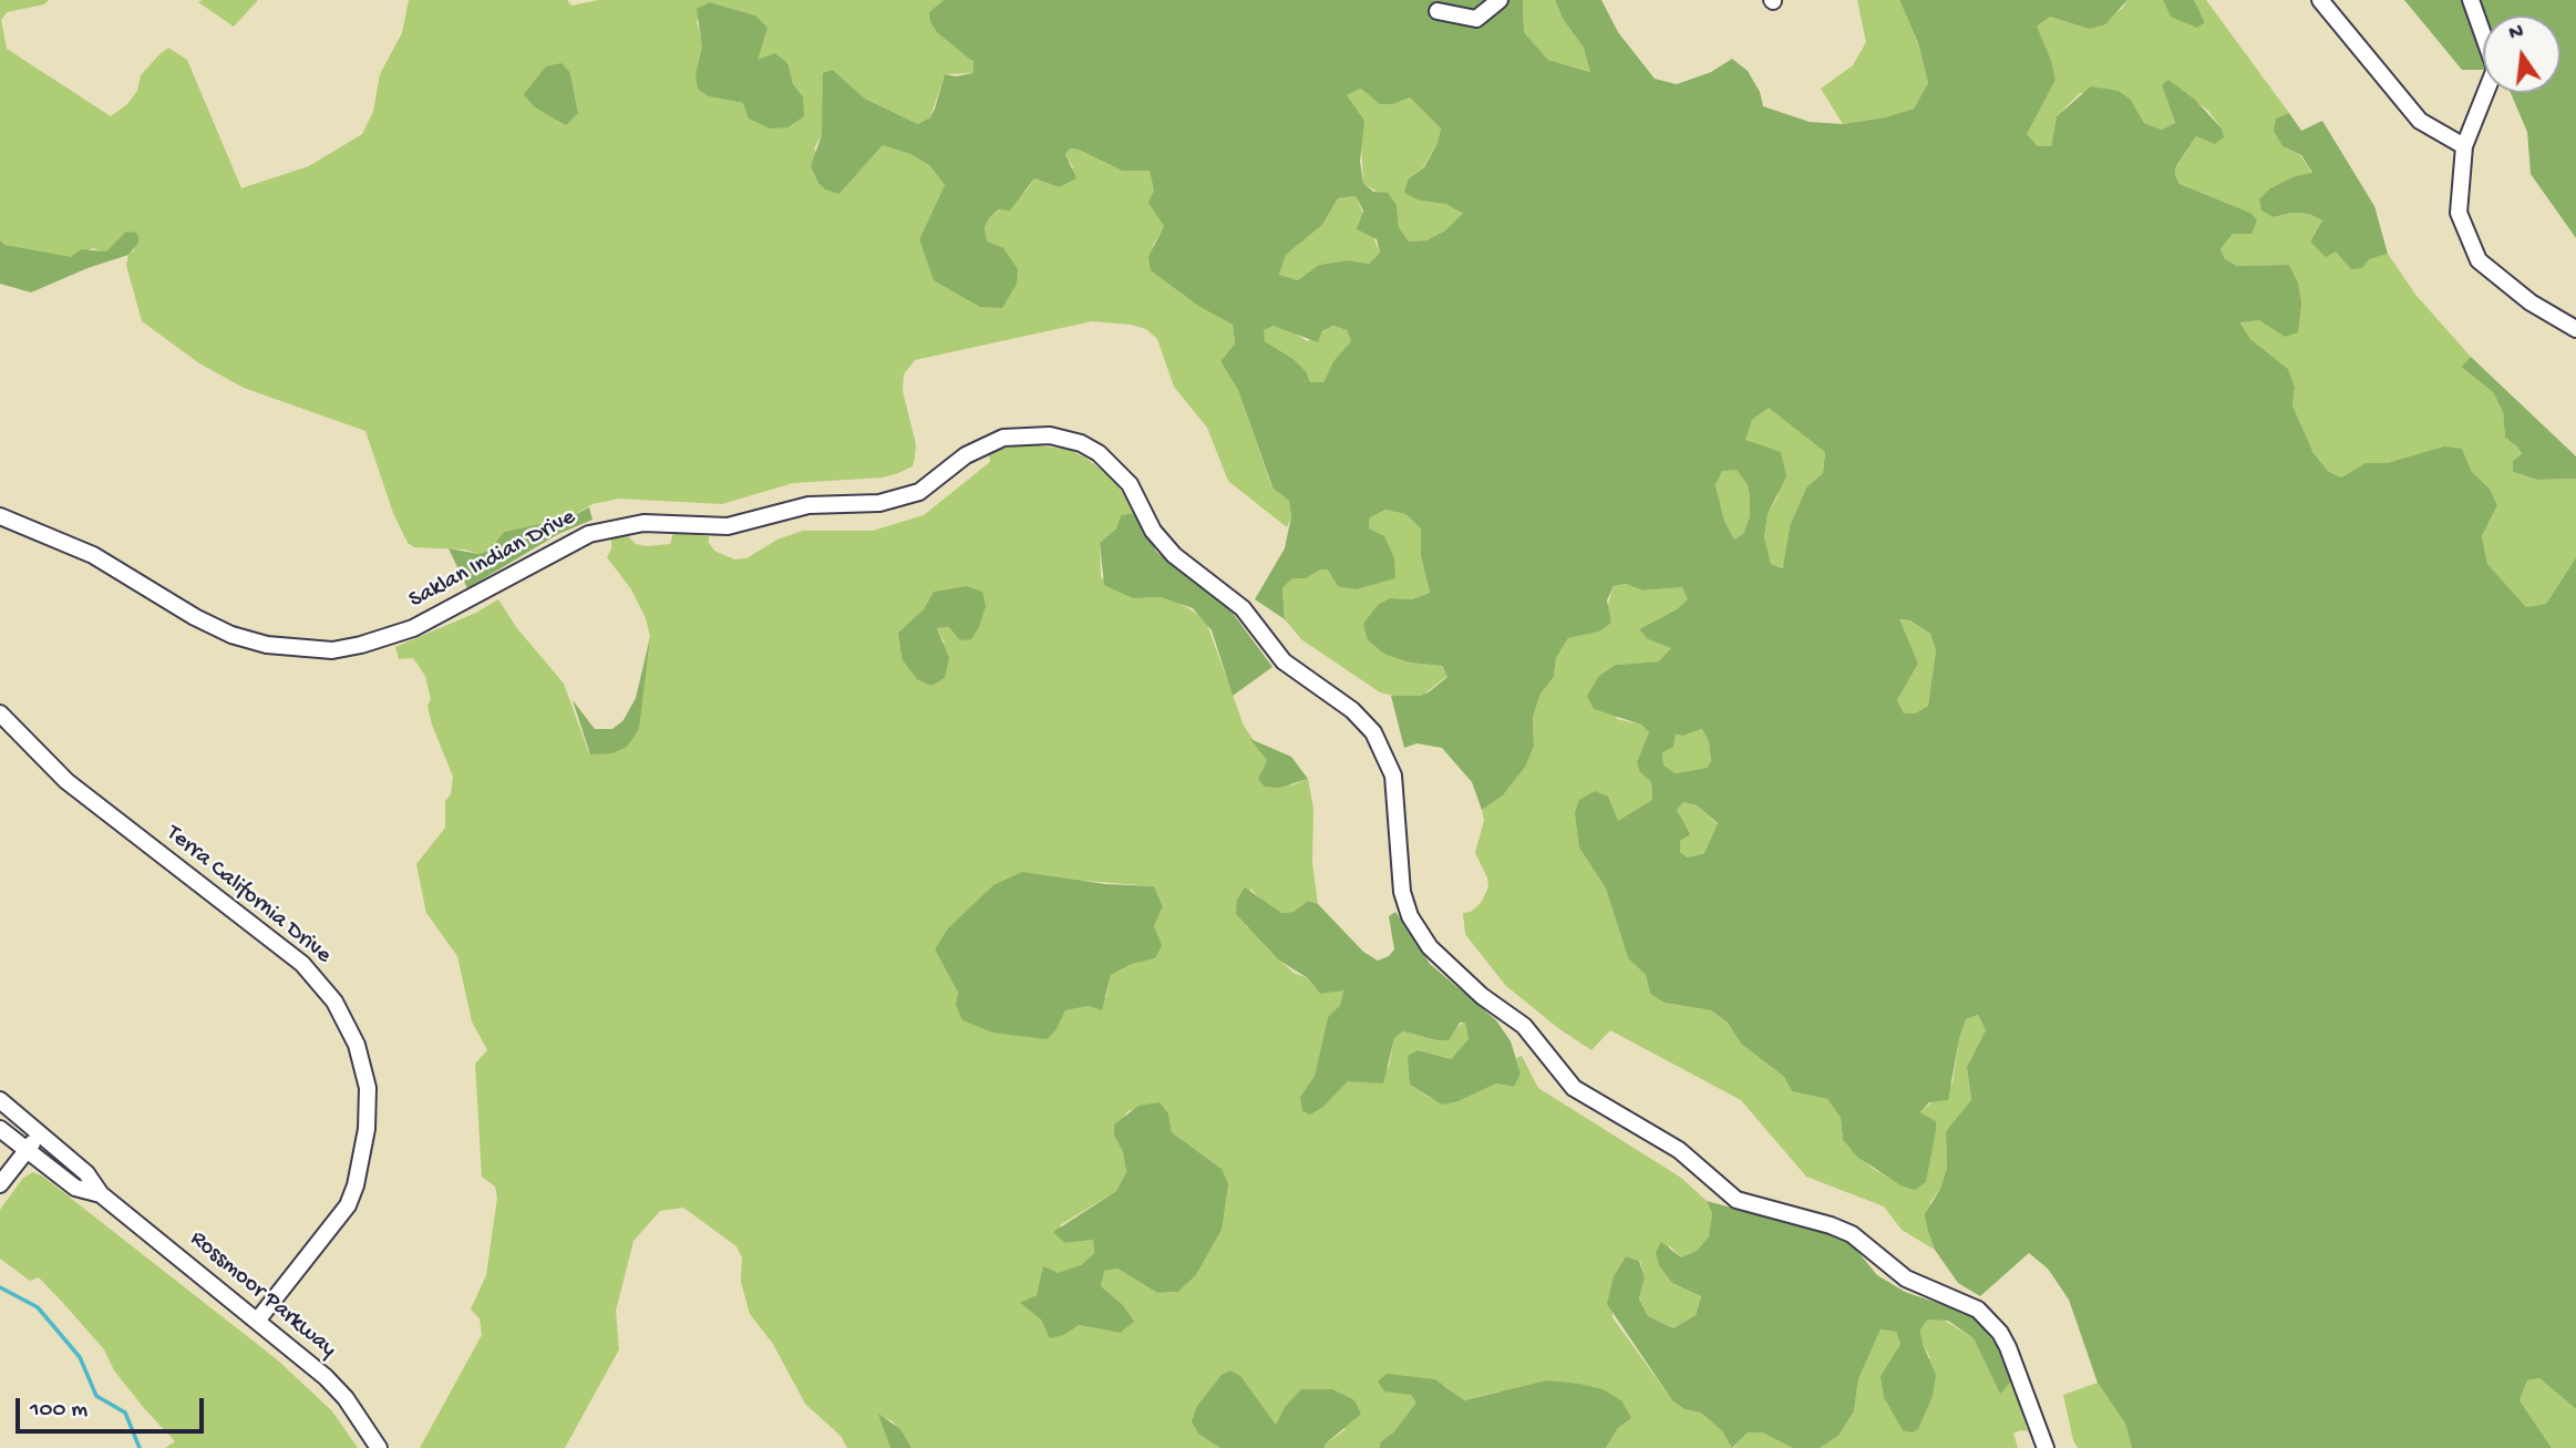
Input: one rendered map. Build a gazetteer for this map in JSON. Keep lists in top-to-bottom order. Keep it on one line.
{"streets":{"street":["Saklan Indian Drive","Terra California Drive","Rossmoor Parkway"]},"crossings":[["Terra California Drive","Rossmoor Parkway"]],"scale_bar":"100 m","north":"top"}
